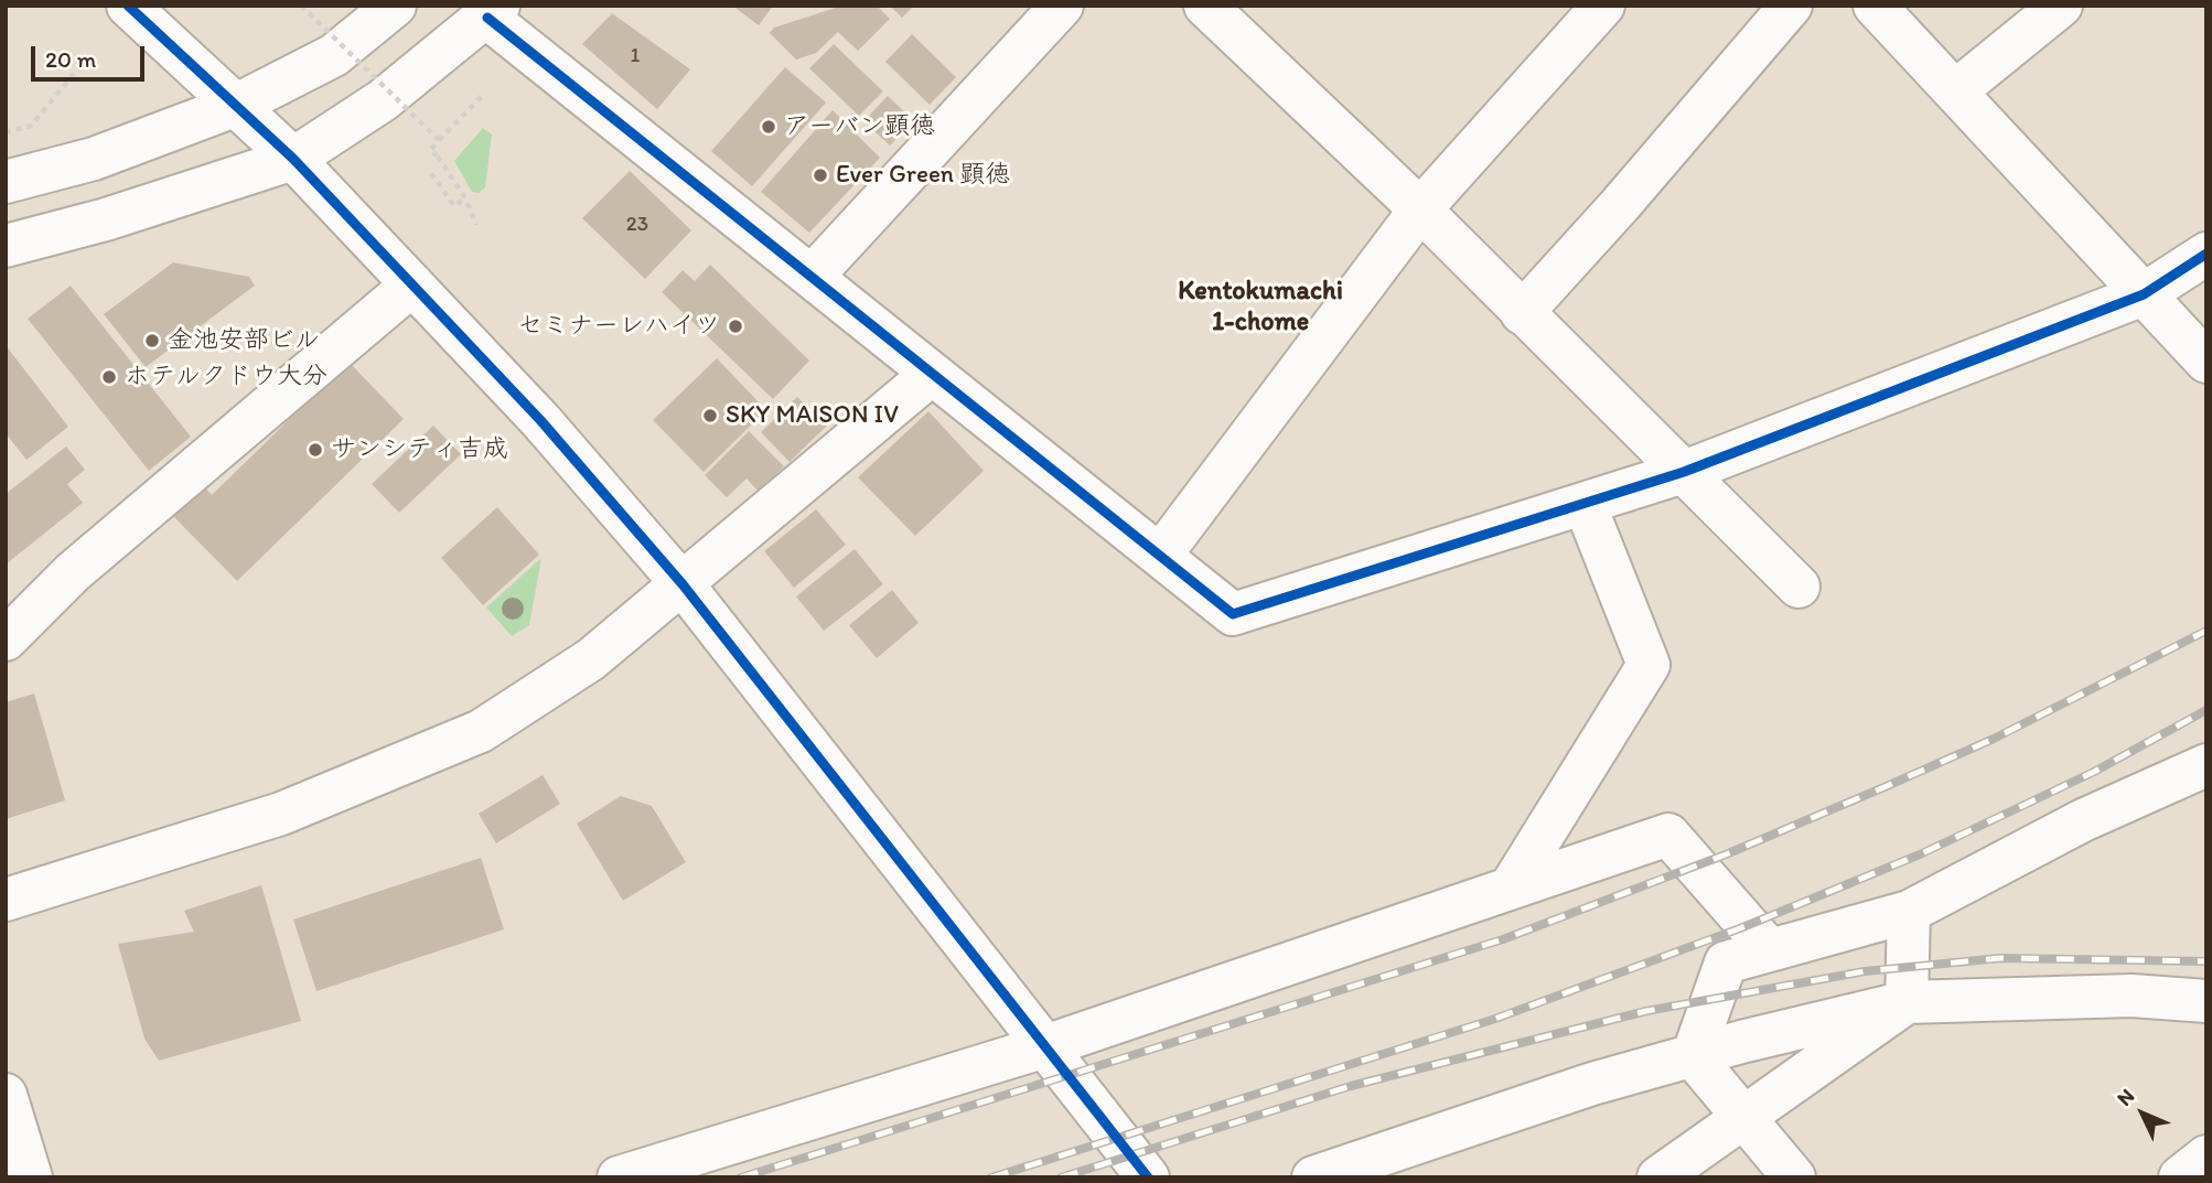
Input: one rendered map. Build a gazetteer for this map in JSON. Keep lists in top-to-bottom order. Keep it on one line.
{"districts":["Kentokumachi 1-chome"],"places":["アーバン顕徳","Ever Green 顕徳","セミナーレハイツ","金池安部ビル","ホテルクドウ大分","SKY MAISON IV","サンシティ吉成"],"house_numbers":["1","23"],"scale_bar":"20 m","north":"top left"}
